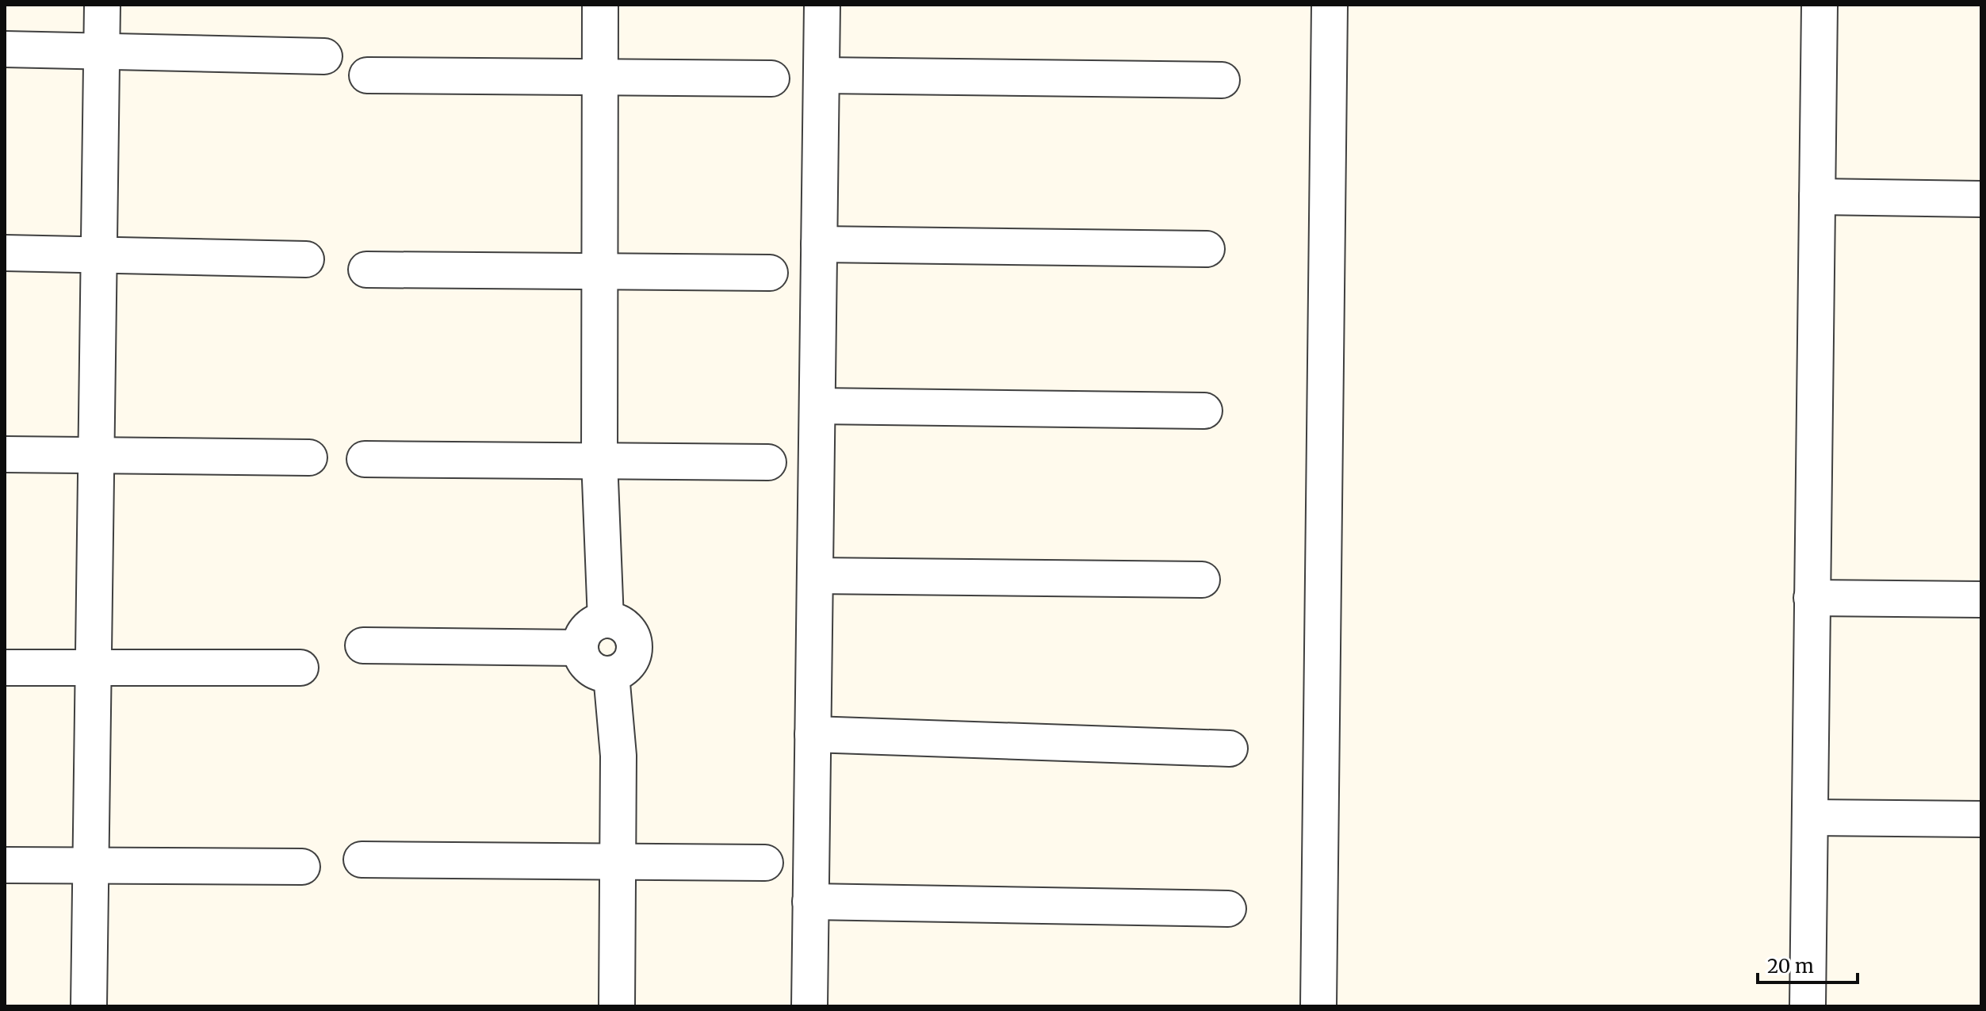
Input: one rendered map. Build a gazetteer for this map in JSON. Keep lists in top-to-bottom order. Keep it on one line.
{"scale_bar":"20 m"}
